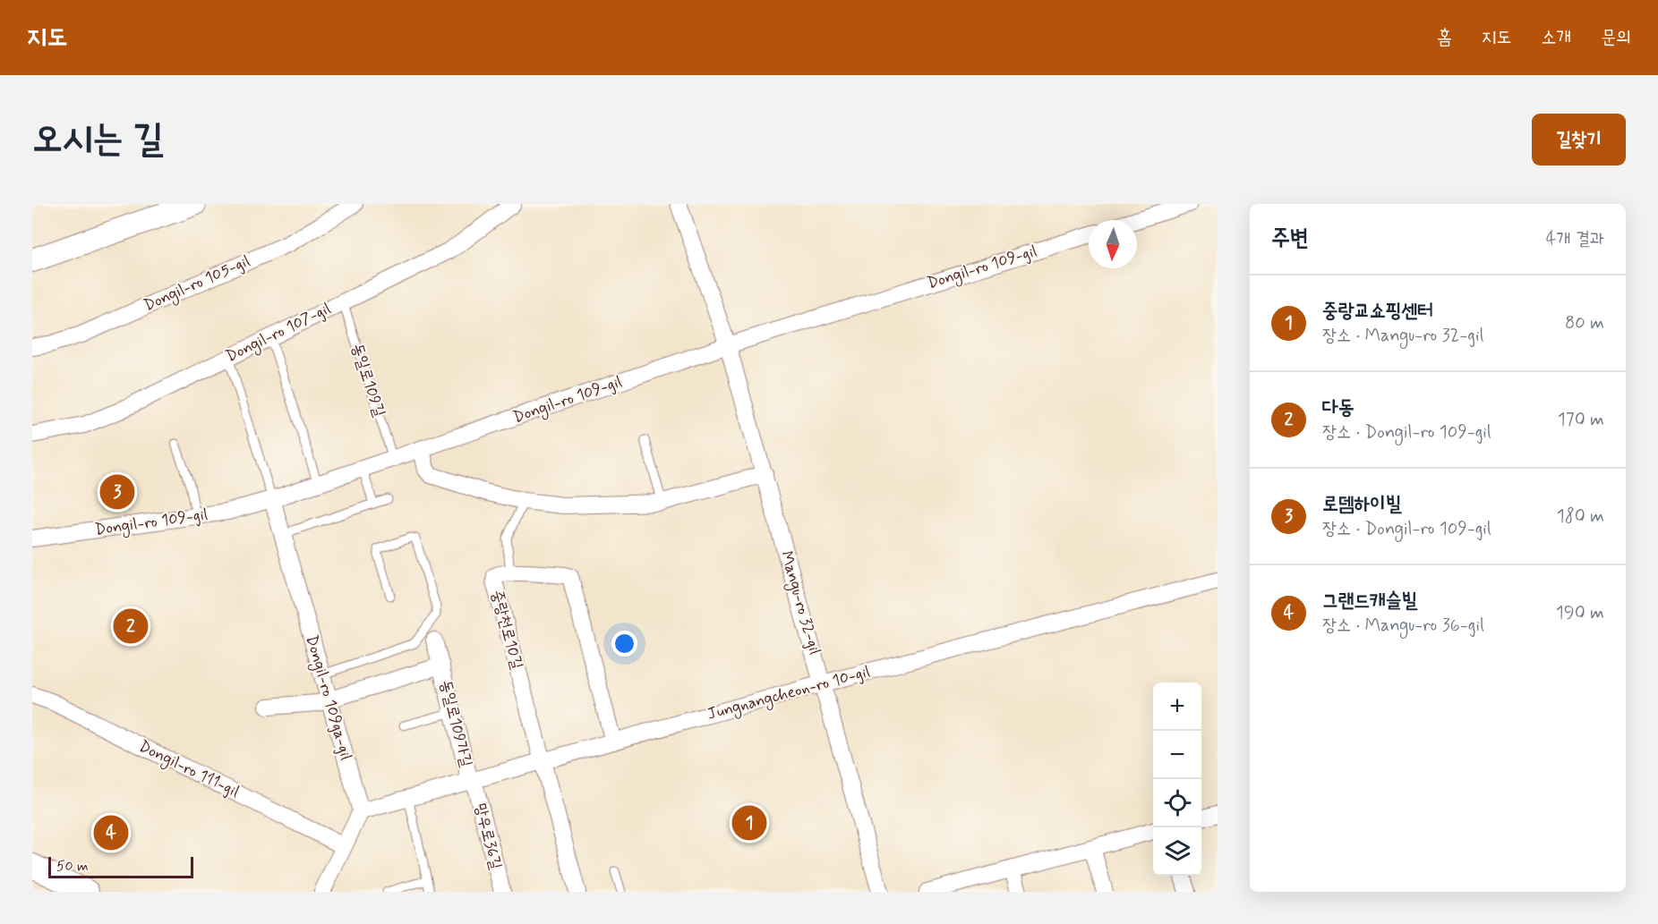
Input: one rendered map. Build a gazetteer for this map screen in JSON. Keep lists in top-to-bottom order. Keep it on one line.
{"streets":{"street":["Dongil-ro 109-gil","Dongil-ro 105-gil","Dongil-ro 107-gil","Mangu-ro 32-gil","중랑천로10길","Jungnangcheon-ro 10-gil","Dongil-ro 109ga-gil","동일로109가길","Dongil-ro 111-gil","망우로36길"],"lane":["동일로109길"]},"crossings":[["Dongil-ro 109-gil","동일로109길"],["Dongil-ro 109-gil","Mangu-ro 32-gil"],["Dongil-ro 109-gil","Dongil-ro 109ga-gil"],["Dongil-ro 107-gil","동일로109길"],["Mangu-ro 32-gil","Jungnangcheon-ro 10-gil"],["중랑천로10길","Jungnangcheon-ro 10-gil"],["Jungnangcheon-ro 10-gil","Dongil-ro 109ga-gil"],["Jungnangcheon-ro 10-gil","동일로109가길"],["Jungnangcheon-ro 10-gil","망우로36길"],["Dongil-ro 109ga-gil","동일로109가길"],["동일로109가길","망우로36길"]],"scale_bar":"50 m","north":"bottom","page":{"header":"지도","nav":["홈","지도","소개","문의"],"buttons":"길찾기","title":"오시는 길","heading":["주변","4개 결과"],"list":[{"mark":"1","name":"중랑교쇼핑센터","note":"장소 · Mangu-ro 32-gil","value":"80 m"},{"mark":"2","name":"다동","note":"장소 · Dongil-ro 109-gil","value":"170 m"},{"mark":"3","name":"로뎀하이빌","note":"장소 · Dongil-ro 109-gil","value":"180 m"},{"mark":"4","name":"그랜드캐슬빌","note":"장소 · Mangu-ro 36-gil","value":"190 m"}],"pins":["3","2","1","4"],"map_buttons":["+","−"],"scale":"50 m"}}
